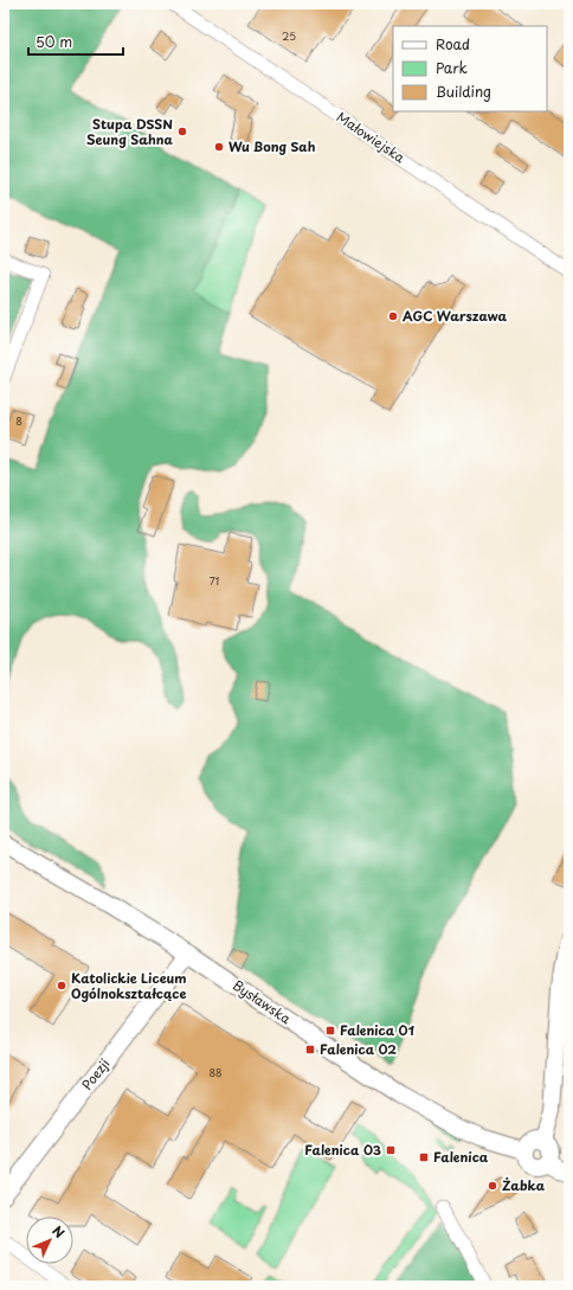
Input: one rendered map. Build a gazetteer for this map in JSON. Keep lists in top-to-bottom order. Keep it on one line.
{"streets":{"street":["Małowiejska","Bysławska","Poezji"]},"crossings":[["Bysławska","Poezji"]],"places":{"other":["Stupa DSSN Seung Sahna","Wu Bong Sah","AGC Warszawa","Katolickie Liceum Ogólnokształcące","Żabka"],"transit":["Falenica 01","Falenica 02","Falenica 03","Falenica"]},"house_numbers":["25","8","71","88"],"legend":["Road","Park","Building"],"scale_bar":"50 m","north":"top right"}
